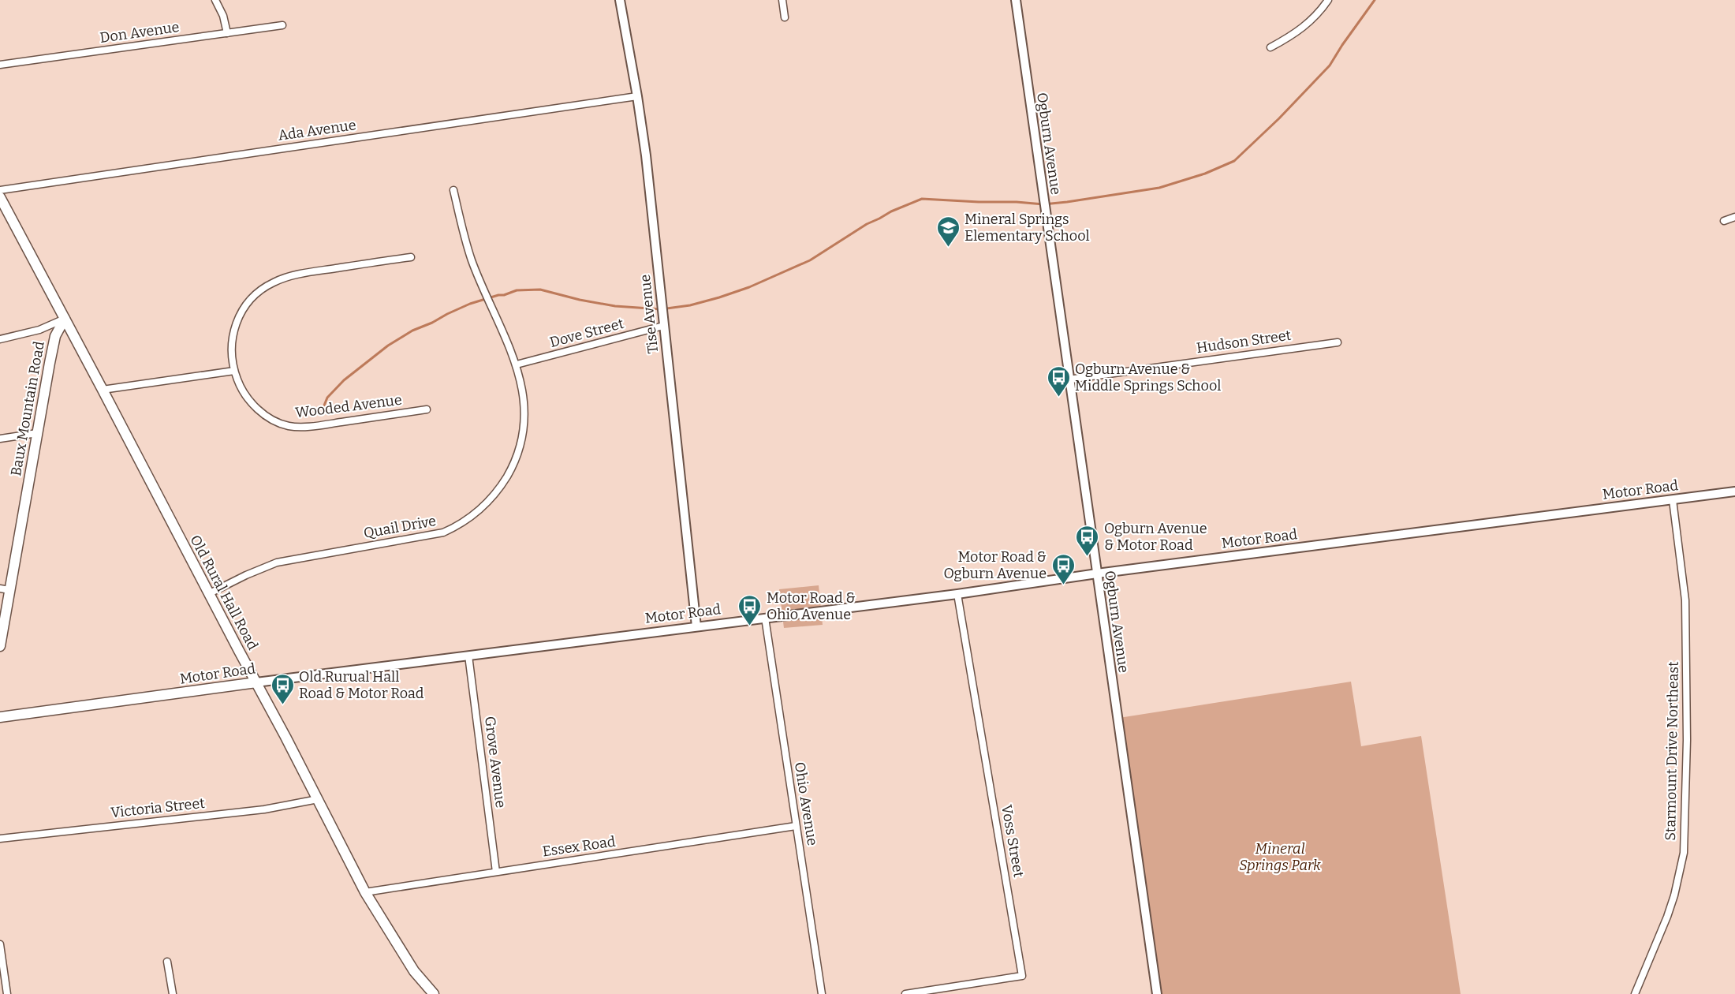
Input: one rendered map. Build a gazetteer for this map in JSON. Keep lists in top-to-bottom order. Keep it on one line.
{"streets":{"main road":["Baux Mountain Road","Motor Road","Old Rural Hall Road"],"street":["Don Avenue","Ada Avenue","Ogburn Avenue","Tise Avenue","Dove Street","Hudson Street","Wooded Avenue","Quail Drive","Starmount Drive Northeast","Grove Avenue","Ohio Avenue","Victoria Street","Voss Street","Essex Road"]},"crossings":[["Ada Avenue","Tise Avenue"],["Ogburn Avenue","Hudson Street"],["Ogburn Avenue","Motor Road"],["Tise Avenue","Dove Street"],["Tise Avenue","Motor Road"],["Dove Street","Quail Drive"],["Baux Mountain Road","Old Rural Hall Road"],["Motor Road","Old Rural Hall Road"],["Motor Road","Starmount Drive Northeast"],["Motor Road","Grove Avenue"],["Motor Road","Ohio Avenue"],["Motor Road","Voss Street"],["Quail Drive","Old Rural Hall Road"],["Old Rural Hall Road","Victoria Street"],["Old Rural Hall Road","Essex Road"],["Grove Avenue","Essex Road"],["Ohio Avenue","Essex Road"]],"parks":["Mineral Springs Park"],"places":{"school or university":["Mineral Springs Elementary School"],"bus stop":["Ogburn Avenue & Middle Springs School","Ogburn Avenue & Motor Road","Motor Road & Ogburn Avenue","Motor Road & Ohio Avenue","Old Rurual Hall Road & Motor Road"]}}
